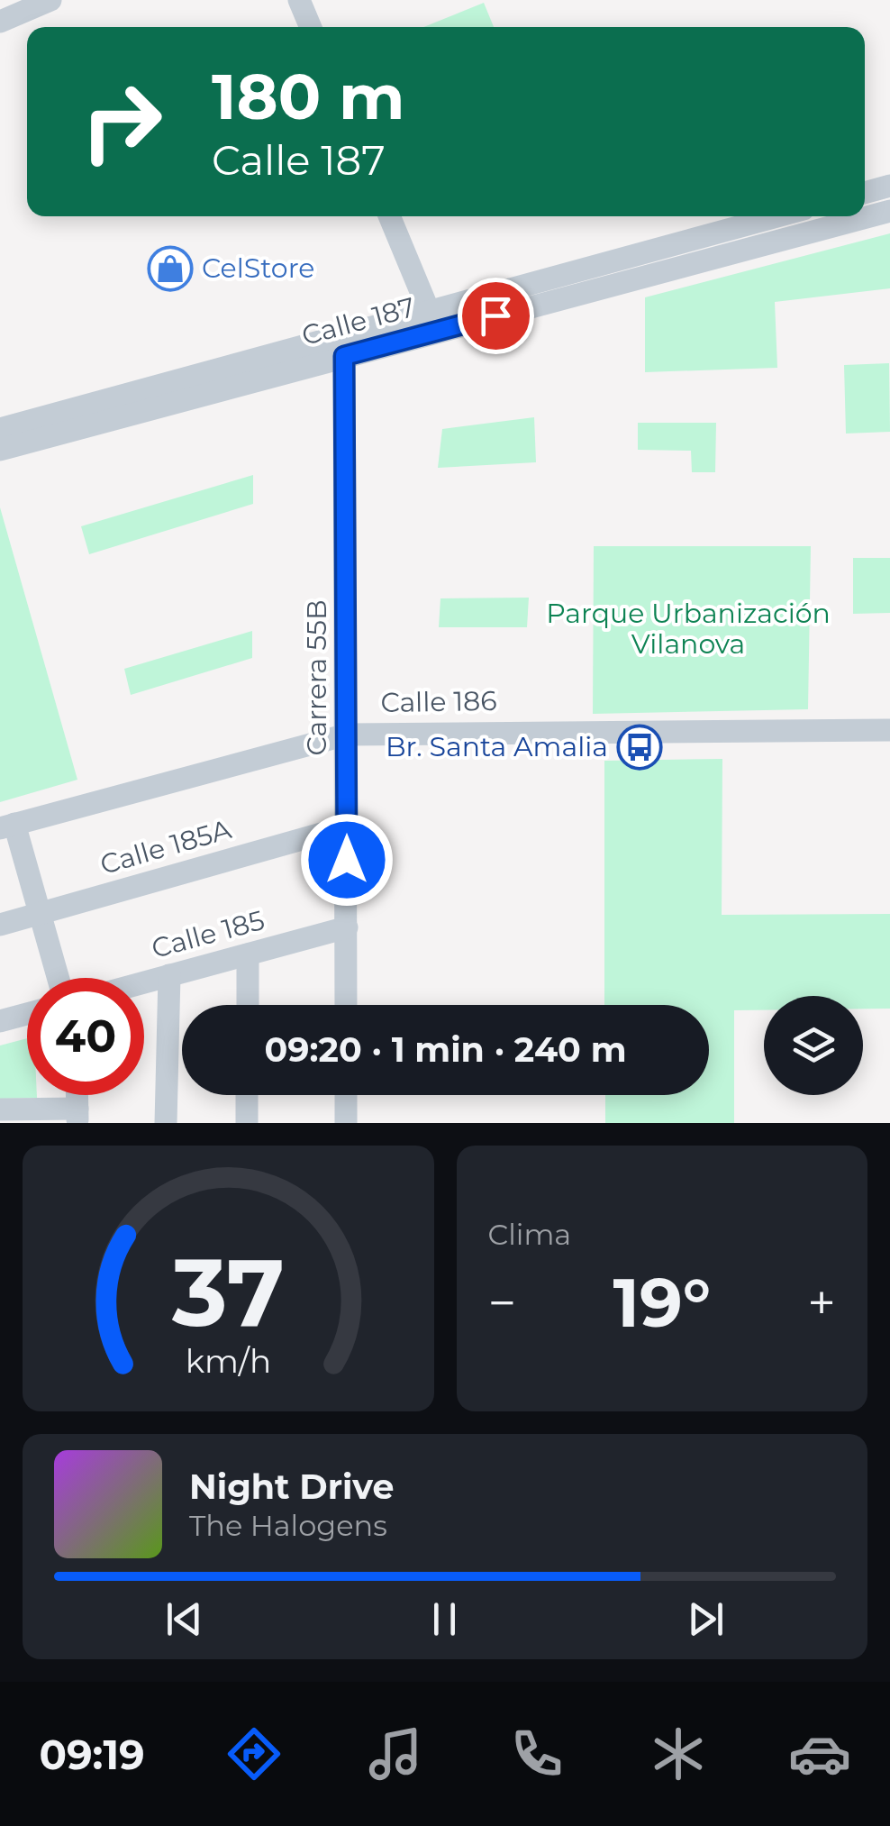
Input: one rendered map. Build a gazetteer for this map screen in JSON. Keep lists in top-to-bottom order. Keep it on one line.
{"streets":{"street":["Calle 187","Carrera 55B","Calle 186","Calle 185A","Calle 185"]},"crossings":[["Calle 187","Carrera 55B"],["Carrera 55B","Calle 186"],["Carrera 55B","Calle 185A"],["Carrera 55B","Calle 185"]],"parks":["Parque Urbanización Vilanova"],"places":{"shop":["CelStore"],"bus stop":["Br. Santa Amalia"]},"page":{"turn":["180 m","Calle 187"],"limit":"40","trip":"09:20 · 1 min · 240 m","tile":"Clima","heat":["−","19°","+"],"song":["Night Drive","The Halogens"],"tabs":"09:19","gauge":["37","km/h"]}}
